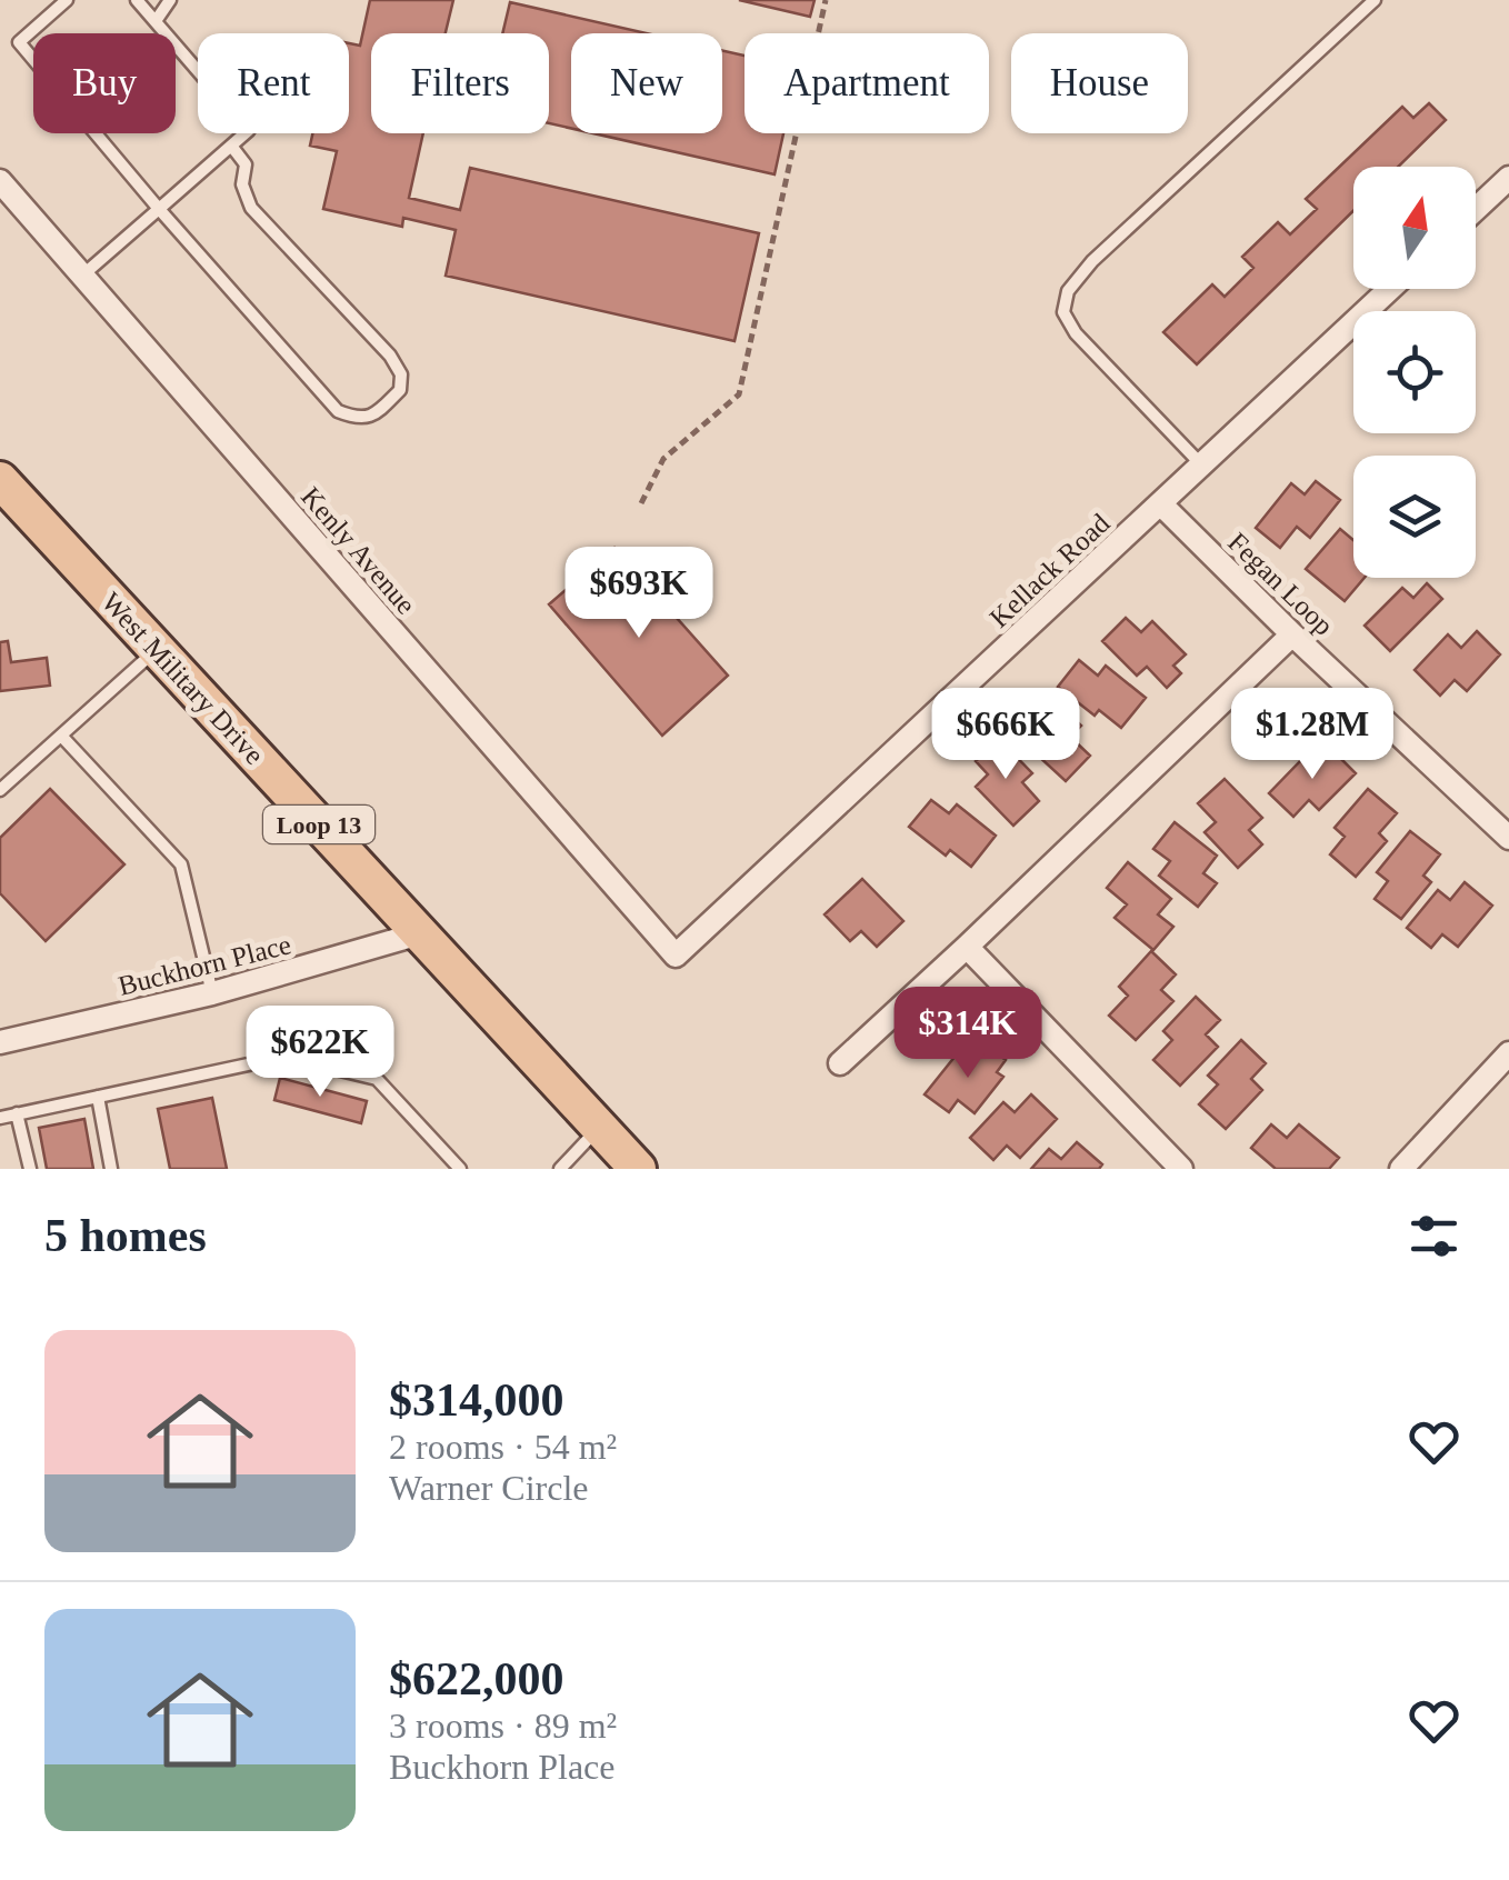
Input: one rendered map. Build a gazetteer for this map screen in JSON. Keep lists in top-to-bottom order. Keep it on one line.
{"streets":{"main road":["West Military Drive","Loop 13"],"street":["Kenly Avenue","Kellack Road","Fegan Loop","Buckhorn Place"]},"crossings":[["Kenly Avenue","Kellack Road"],["Kellack Road","Fegan Loop"],["West Military Drive","Buckhorn Place"]],"north":"top","page":{"chip":["Buy","Rent","Filters","New","Apartment","House"],"price":["$693K","$666K","$1.28M","$314K","$622K"],"heading":"5 homes","list":[{"name":"$314,000","note":"2 rooms · 54 m² · Warner Circle"},{"name":"$622,000","note":"3 rooms · 89 m² · Buckhorn Place"}]}}
